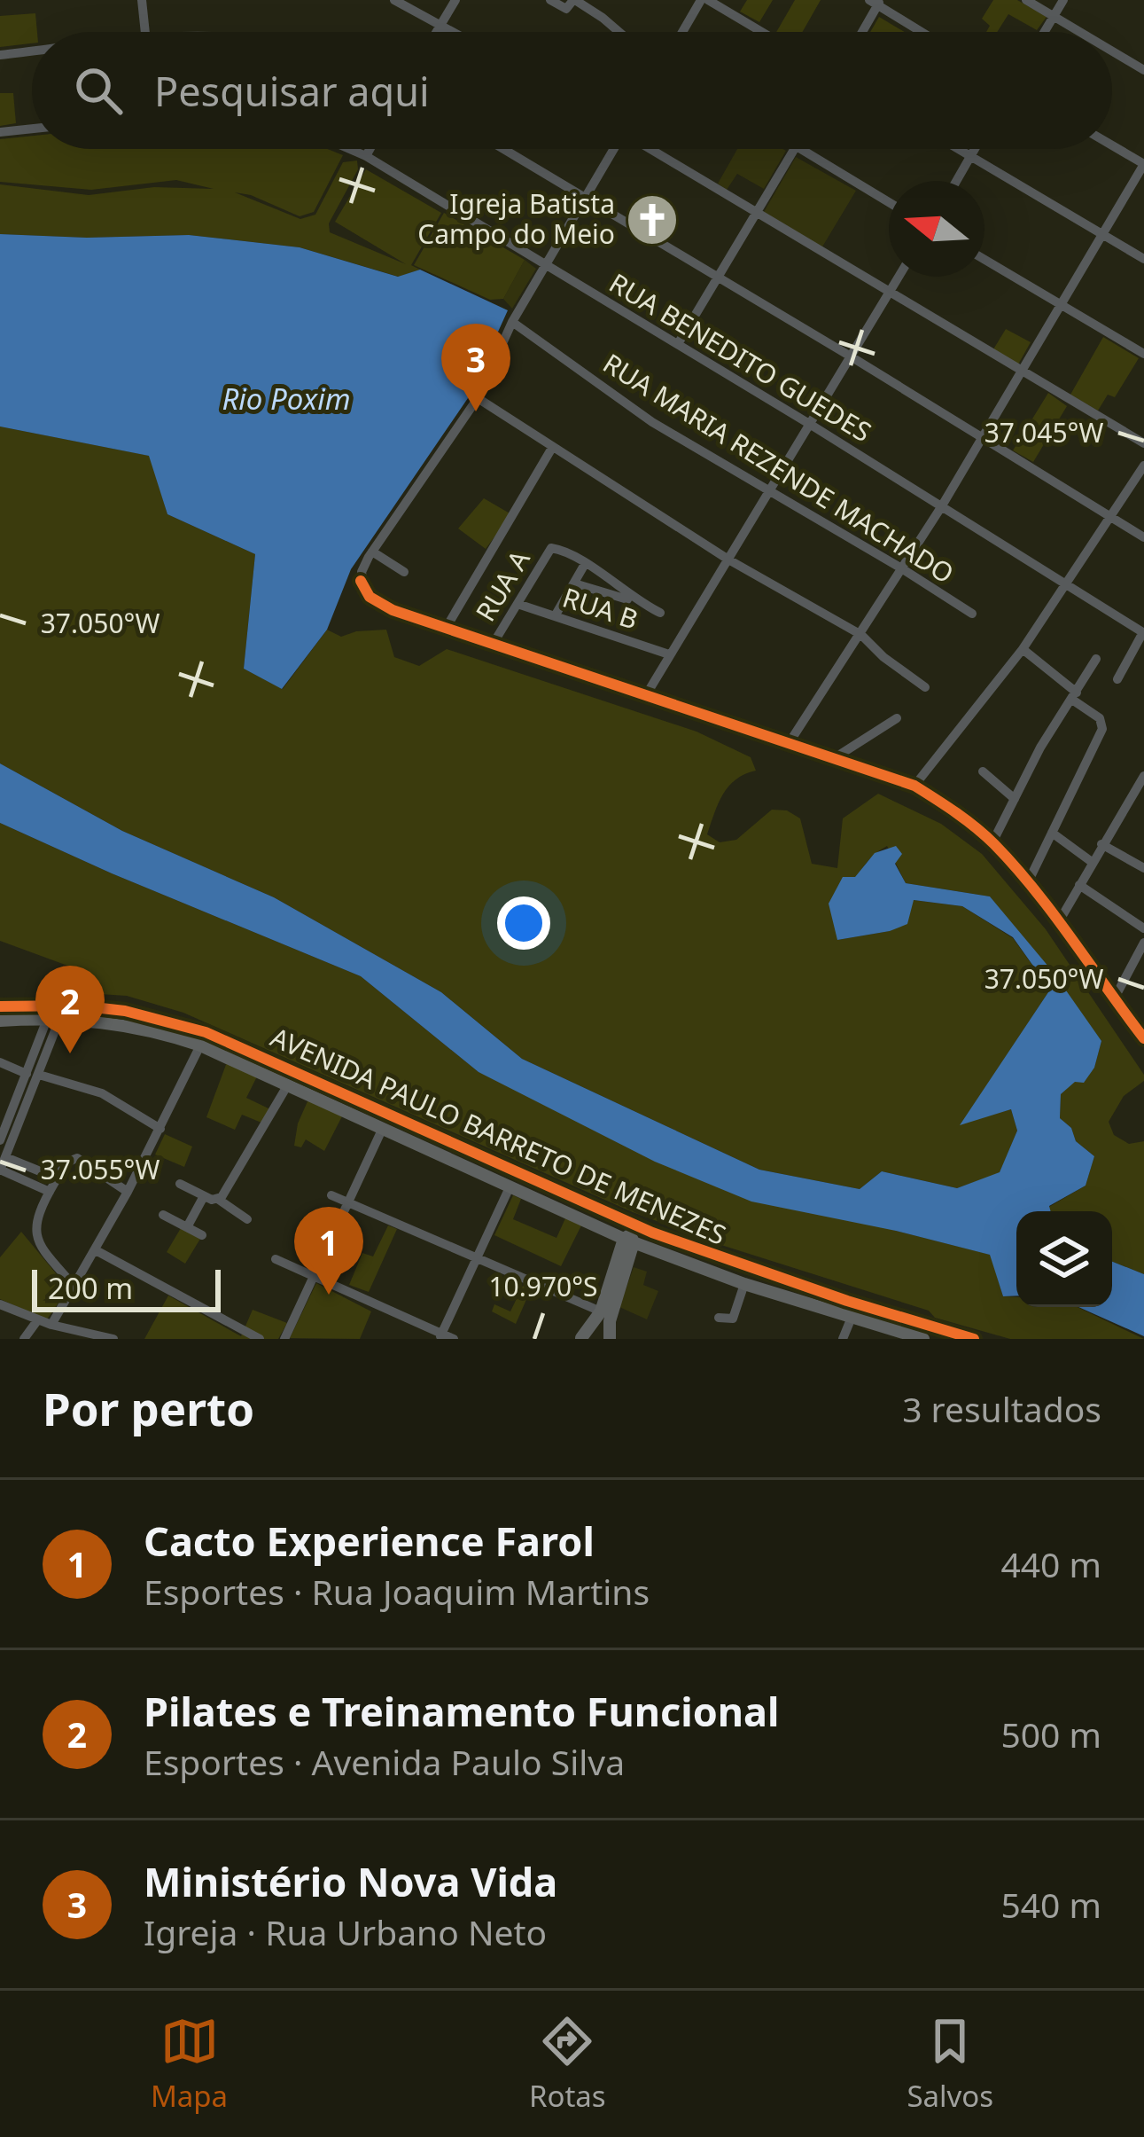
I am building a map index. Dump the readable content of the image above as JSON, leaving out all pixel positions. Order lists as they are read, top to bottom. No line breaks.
{"streets":{"main road":["AVENIDA PAULO BARRETO DE MENEZES"],"street":["RUA BENEDITO GUEDES","RUA MARIA REZENDE MACHADO","RUA A","RUA B"]},"crossings":[["RUA A","RUA B"]],"water":["Rio Poxim"],"places":{"church":["Igreja Batista Campo do Meio"]},"scale_bar":"200 m","north":"left","page":{"search":"Pesquisar aqui","pins":["3","2","1"],"scale":"200 m","heading":["Por perto","3 resultados"],"list":[{"mark":"1","name":"Cacto Experience Farol","note":"Esportes · Rua Joaquim Martins","value":"440 m"},{"mark":"2","name":"Pilates e Treinamento Funcional","note":"Esportes · Avenida Paulo Silva","value":"500 m"},{"mark":"3","name":"Ministério Nova Vida","note":"Igreja · Rua Urbano Neto","value":"540 m"}],"nav":["Mapa","Rotas","Salvos"]},"coordinates":["37.045°W","37.050°W","37.055°W","10.970°S"]}
